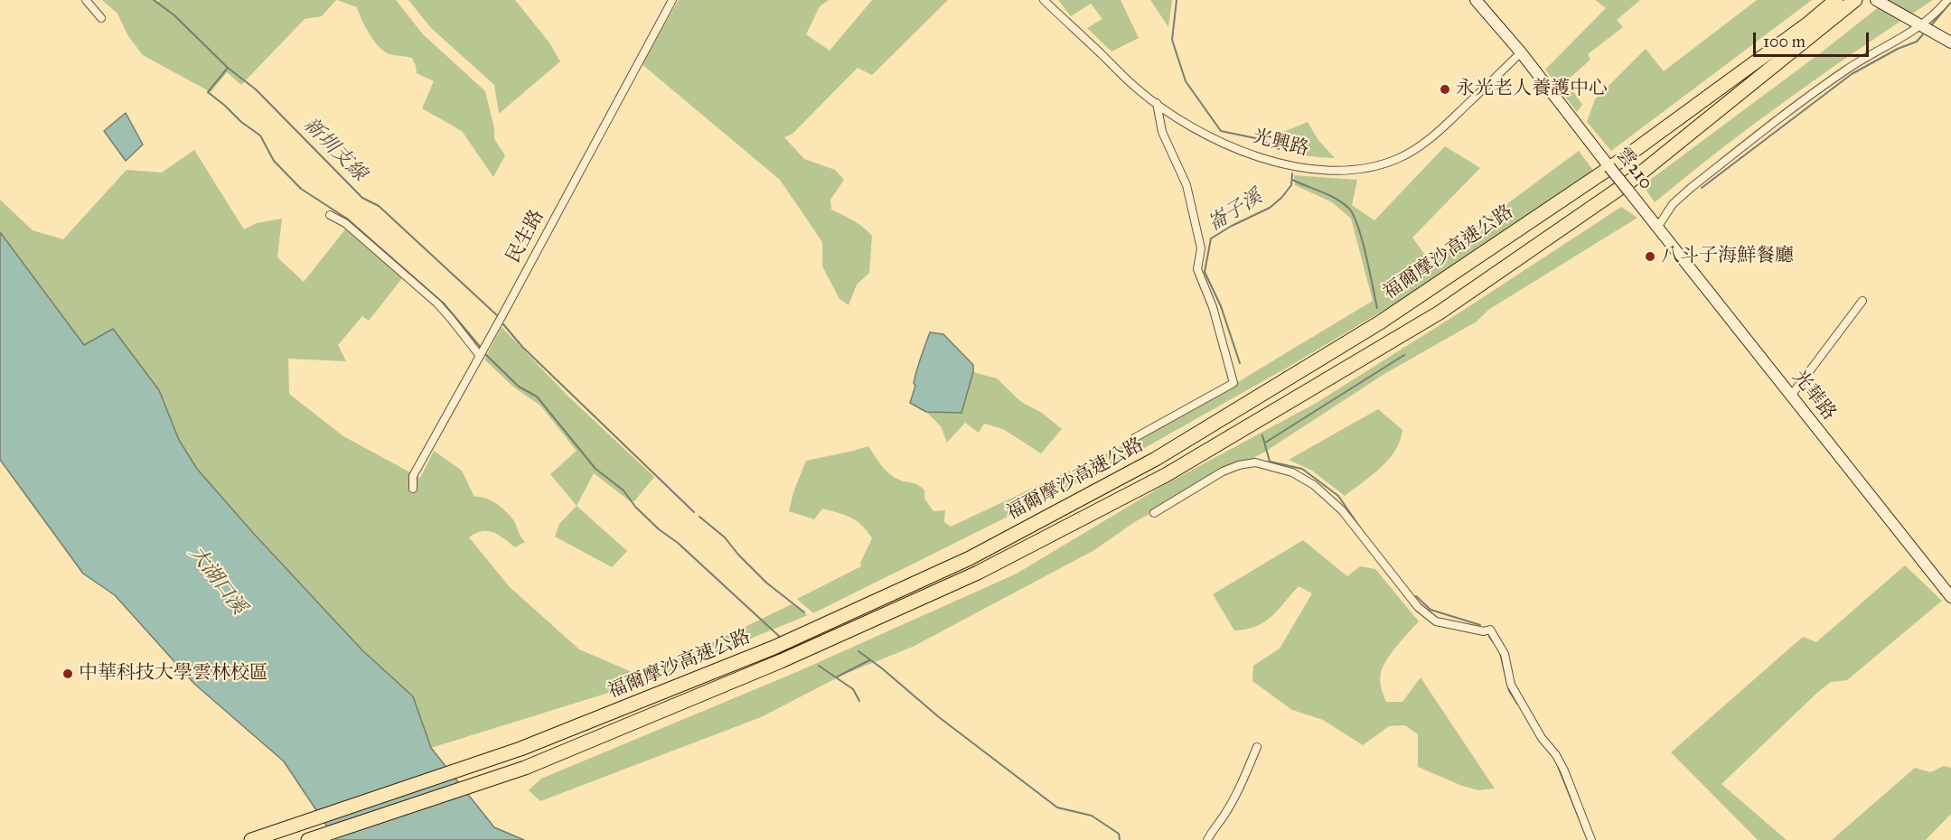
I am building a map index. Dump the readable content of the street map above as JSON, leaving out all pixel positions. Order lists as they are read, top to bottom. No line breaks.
{"streets":{"highway":["福爾摩沙高速公路"],"street":["光興路","雲210","民生路","光華路"]},"crossings":[["光興路","雲210"],["雲210","光華路"]],"water":["新圳支線","崙子溪","大湖口溪"],"places":["永光老人養護中心","八斗子海鮮餐廳","中華科技大學雲林校區"],"scale_bar":"100 m"}
